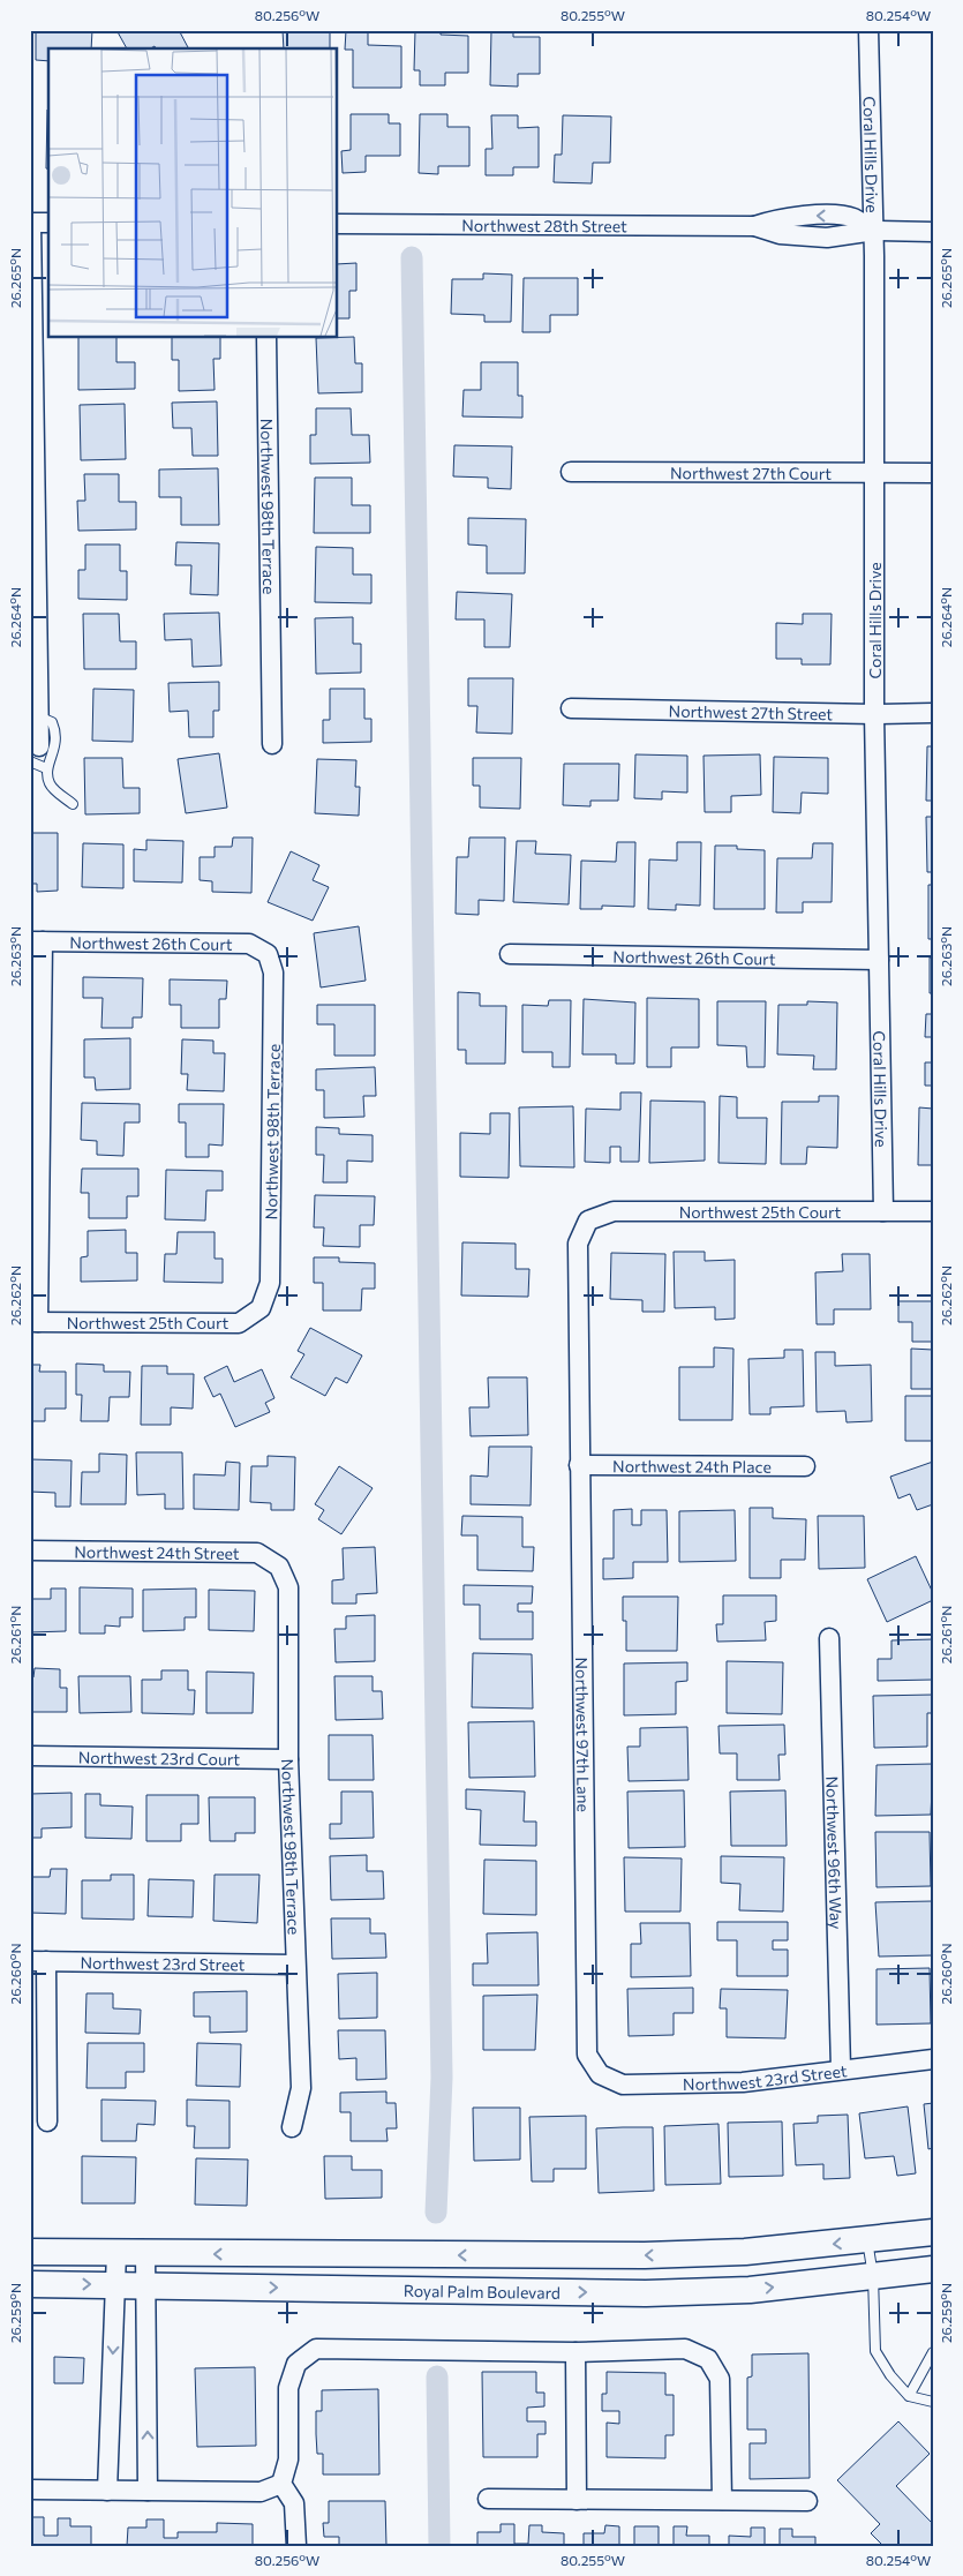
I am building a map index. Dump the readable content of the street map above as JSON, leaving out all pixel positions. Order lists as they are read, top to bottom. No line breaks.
{"streets":{"main road":["Royal Palm Boulevard"],"street":["Coral Hills Drive","Northwest 28th Street","Northwest 27th Court","Northwest 98th Terrace","Northwest 27th Street","Northwest 26th Court","Northwest 25th Court","Northwest 24th Place","Northwest 24th Street","Northwest 97th Lane","Northwest 23rd Court","Northwest 96th Way","Northwest 23rd Street"]},"crossings":[["Coral Hills Drive","Northwest 28th Street"],["Coral Hills Drive","Northwest 27th Court"],["Coral Hills Drive","Northwest 27th Street"],["Coral Hills Drive","Northwest 26th Court"],["Coral Hills Drive","Northwest 25th Court"],["Northwest 98th Terrace","Northwest 26th Court"],["Northwest 98th Terrace","Northwest 25th Court"],["Northwest 98th Terrace","Northwest 24th Street"],["Northwest 98th Terrace","Northwest 23rd Court"],["Northwest 98th Terrace","Northwest 23rd Street"],["Northwest 25th Court","Northwest 97th Lane"],["Northwest 24th Place","Northwest 97th Lane"],["Northwest 97th Lane","Northwest 23rd Street"],["Northwest 96th Way","Northwest 23rd Street"]],"coordinates":["80.256°W","80.255°W","80.254°W","26.265°N","26.264°N","26.263°N","26.262°N","26.261°N","26.260°N","26.259°N"]}
